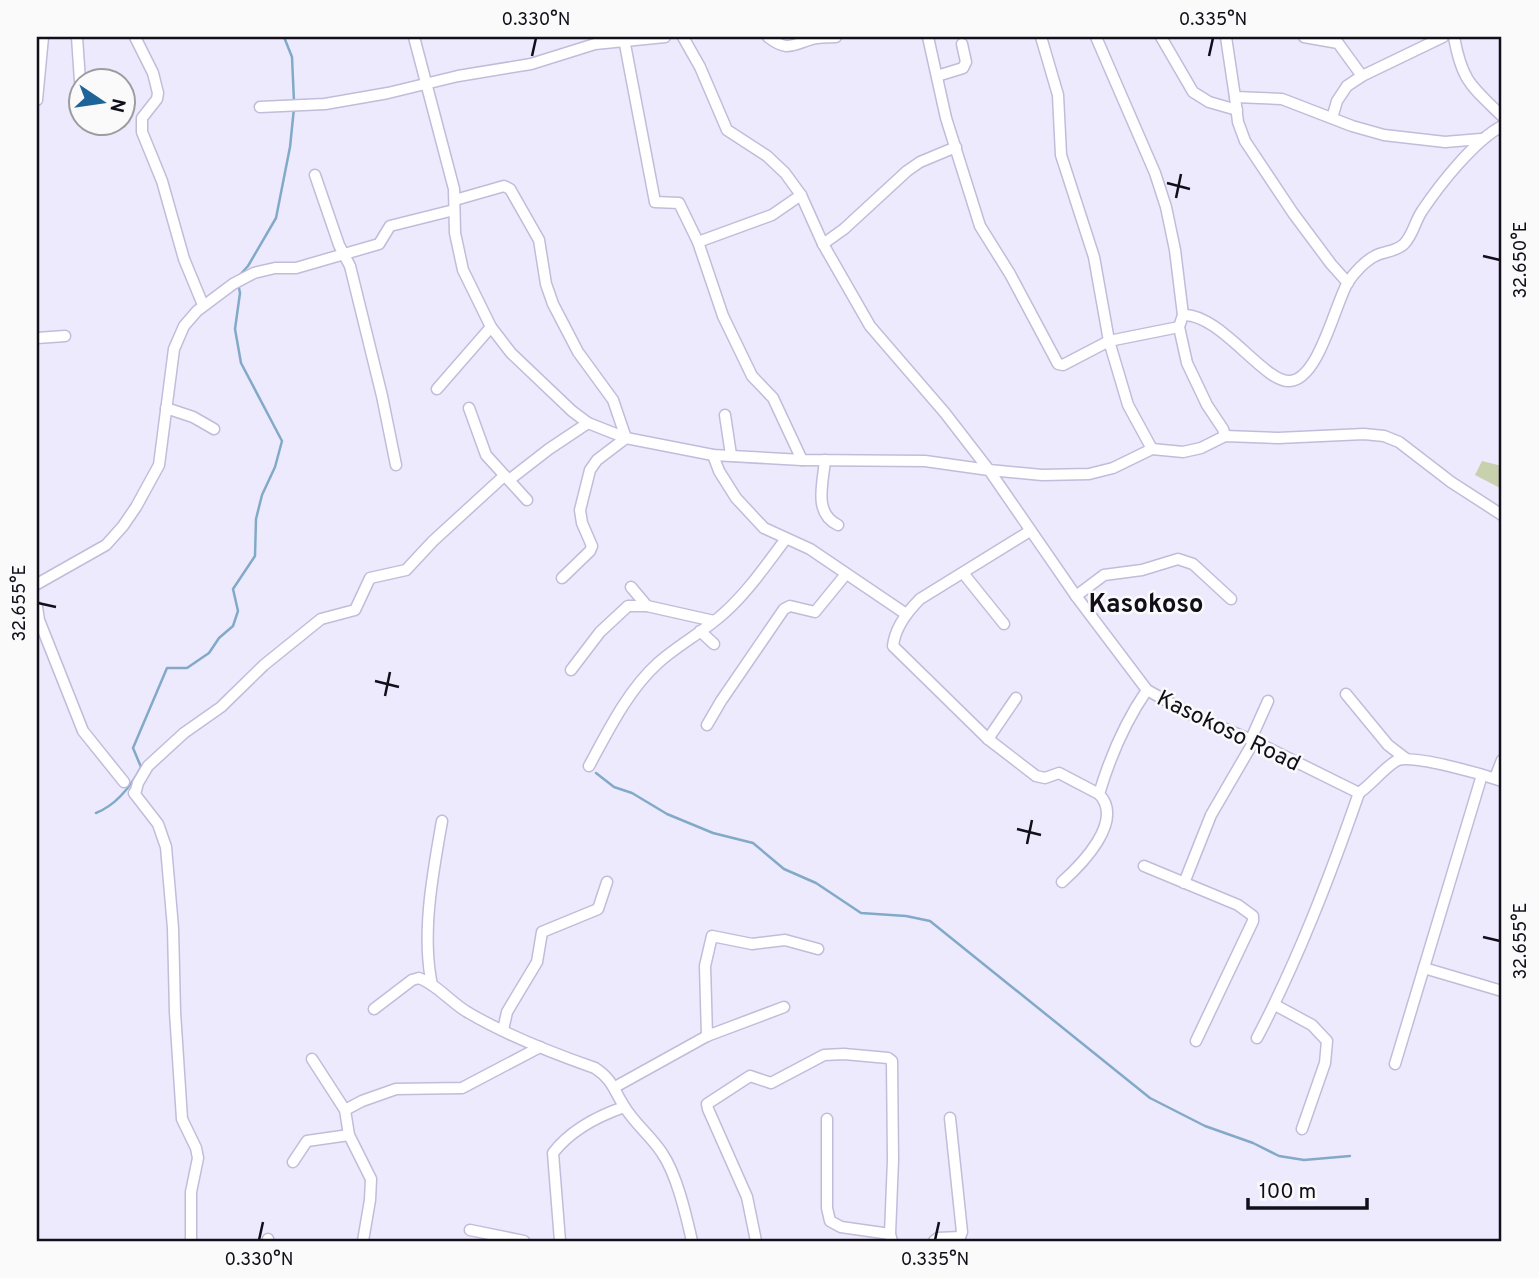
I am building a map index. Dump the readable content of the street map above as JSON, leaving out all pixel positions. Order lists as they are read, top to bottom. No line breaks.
{"streets":{"street":["Kasokoso Road"]},"districts":["Kasokoso"],"scale_bar":"100 m","north":"right","coordinates":["0.330°N","0.335°N","32.650°E","32.655°E"]}
